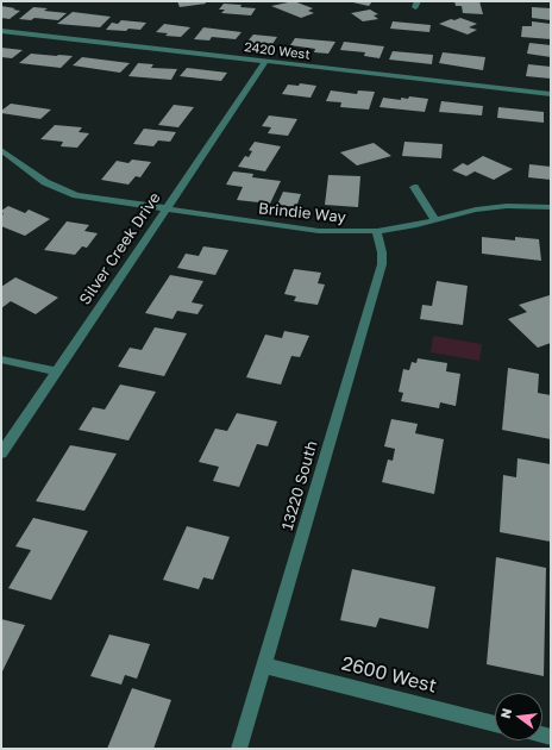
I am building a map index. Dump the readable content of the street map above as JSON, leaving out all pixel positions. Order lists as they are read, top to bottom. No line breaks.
{"streets":{"street":["2420 West","Brindie Way","Silver Creek Drive","13220 South","2600 West"]},"crossings":[["2420 West","Silver Creek Drive"],["Brindie Way","Silver Creek Drive"],["Brindie Way","13220 South"],["13220 South","2600 West"]],"north":"left"}
